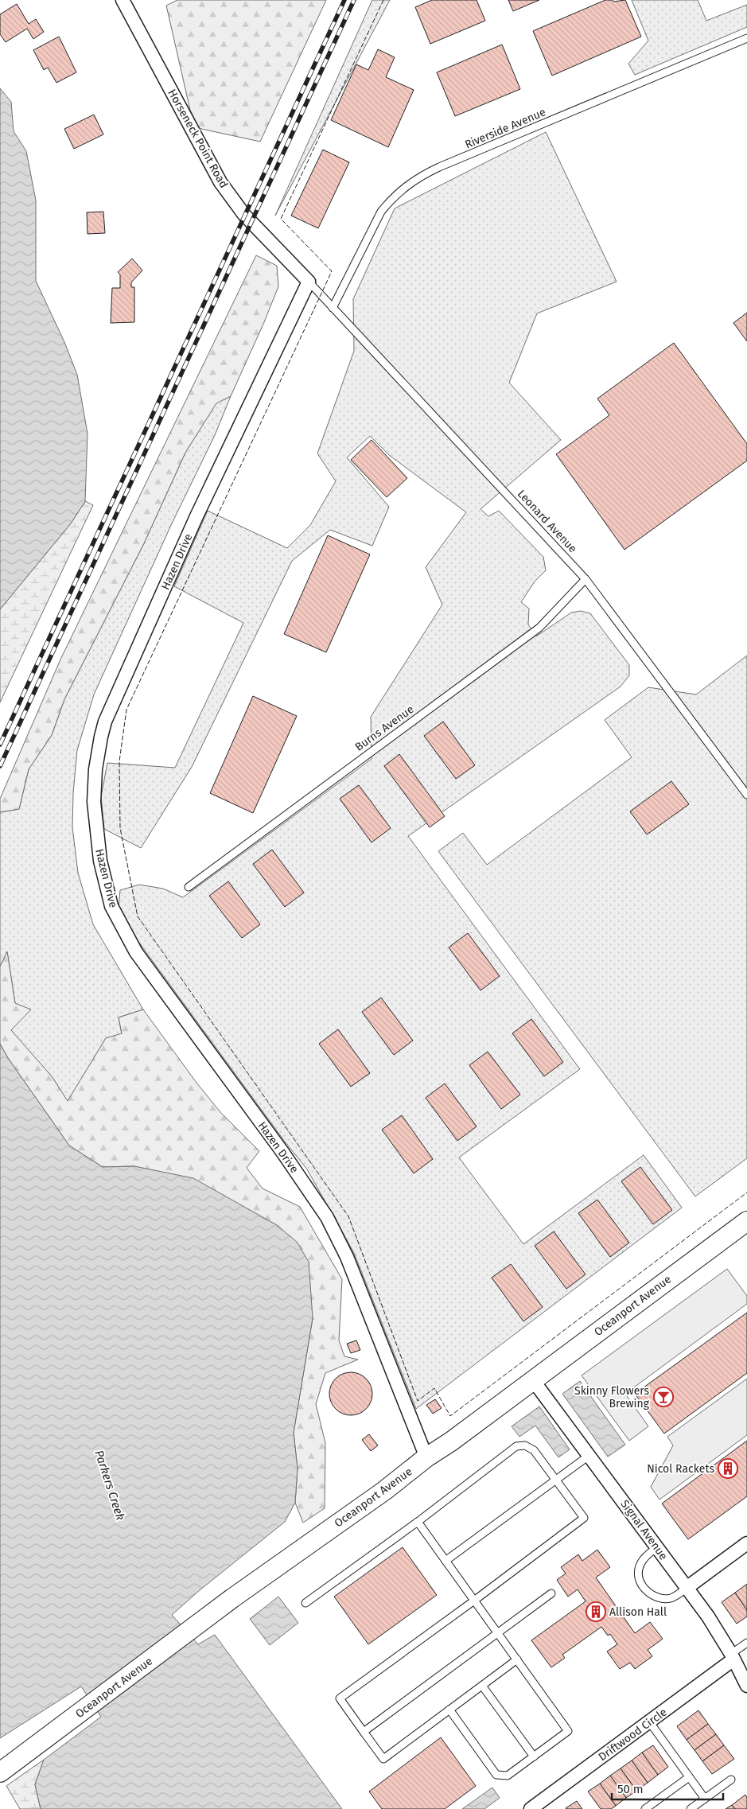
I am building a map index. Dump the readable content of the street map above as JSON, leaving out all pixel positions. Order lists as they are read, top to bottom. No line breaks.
{"streets":{"main road":["Oceanport Avenue"],"street":["Horseneck Point Road","Hazen Drive","Signal Avenue","Driftwood Circle"],"lane":["Riverside Avenue","Leonard Avenue","Burns Avenue"]},"crossings":[["Riverside Avenue","Leonard Avenue"],["Horseneck Point Road","Leonard Avenue"],["Horseneck Point Road","Hazen Drive"],["Leonard Avenue","Hazen Drive"],["Leonard Avenue","Burns Avenue"],["Hazen Drive","Oceanport Avenue"],["Oceanport Avenue","Signal Avenue"],["Signal Avenue","Driftwood Circle"]],"water":["Parkers Creek"],"places":{"bar":["Skinny Flowers Brewing"],"building":["Nicol Rackets","Allison Hall"]},"scale_bar":"50 m"}
